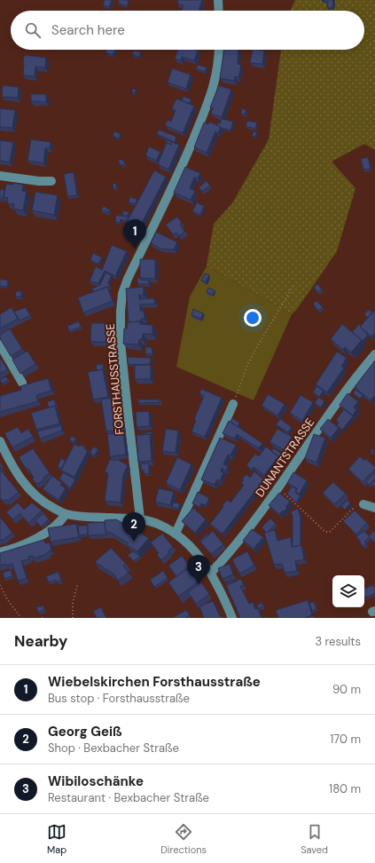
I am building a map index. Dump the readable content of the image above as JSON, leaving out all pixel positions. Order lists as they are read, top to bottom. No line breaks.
{"streets":{"street":["FORSTHAUSSTRASSE","DUNANTSTRASSE"]},"page":{"search":"Search here","pins":["1","2","3"],"heading":["Nearby","3 results"],"list":[{"mark":"1","name":"Wiebelskirchen Forsthausstraße","note":"Bus stop · Forsthausstraße","value":"90 m"},{"mark":"2","name":"Georg Geiß","note":"Shop · Bexbacher Straße","value":"170 m"},{"mark":"3","name":"Wibiloschänke","note":"Restaurant · Bexbacher Straße","value":"180 m"}],"nav":["Map","Directions","Saved"]}}
